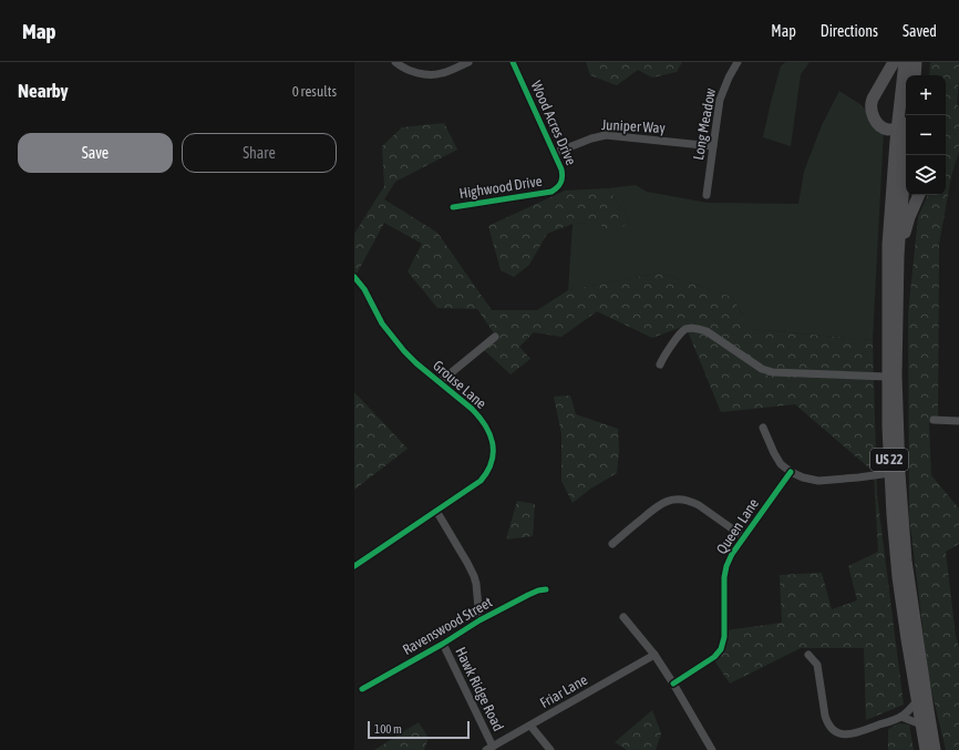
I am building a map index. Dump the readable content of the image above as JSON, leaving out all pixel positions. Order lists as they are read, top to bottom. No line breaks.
{"streets":{"highway":["US 22"],"street":["Wood Acres Drive","Long Meadow","Juniper Way","Highwood Drive","Grouse Lane","Queen Lane","Ravenswood Street","Hawk Ridge Road","Friar Lane"]},"crossings":[["Wood Acres Drive","Juniper Way"],["Wood Acres Drive","Highwood Drive"],["Long Meadow","Juniper Way"],["Ravenswood Street","Hawk Ridge Road"],["Hawk Ridge Road","Friar Lane"]],"scale_bar":"100 m","page":{"header":"Map","nav":["Map","Directions","Saved"],"heading":["Nearby","0 results"],"map_buttons":["+","−"],"buttons":["Save","Share"],"scale":"100 m"}}
